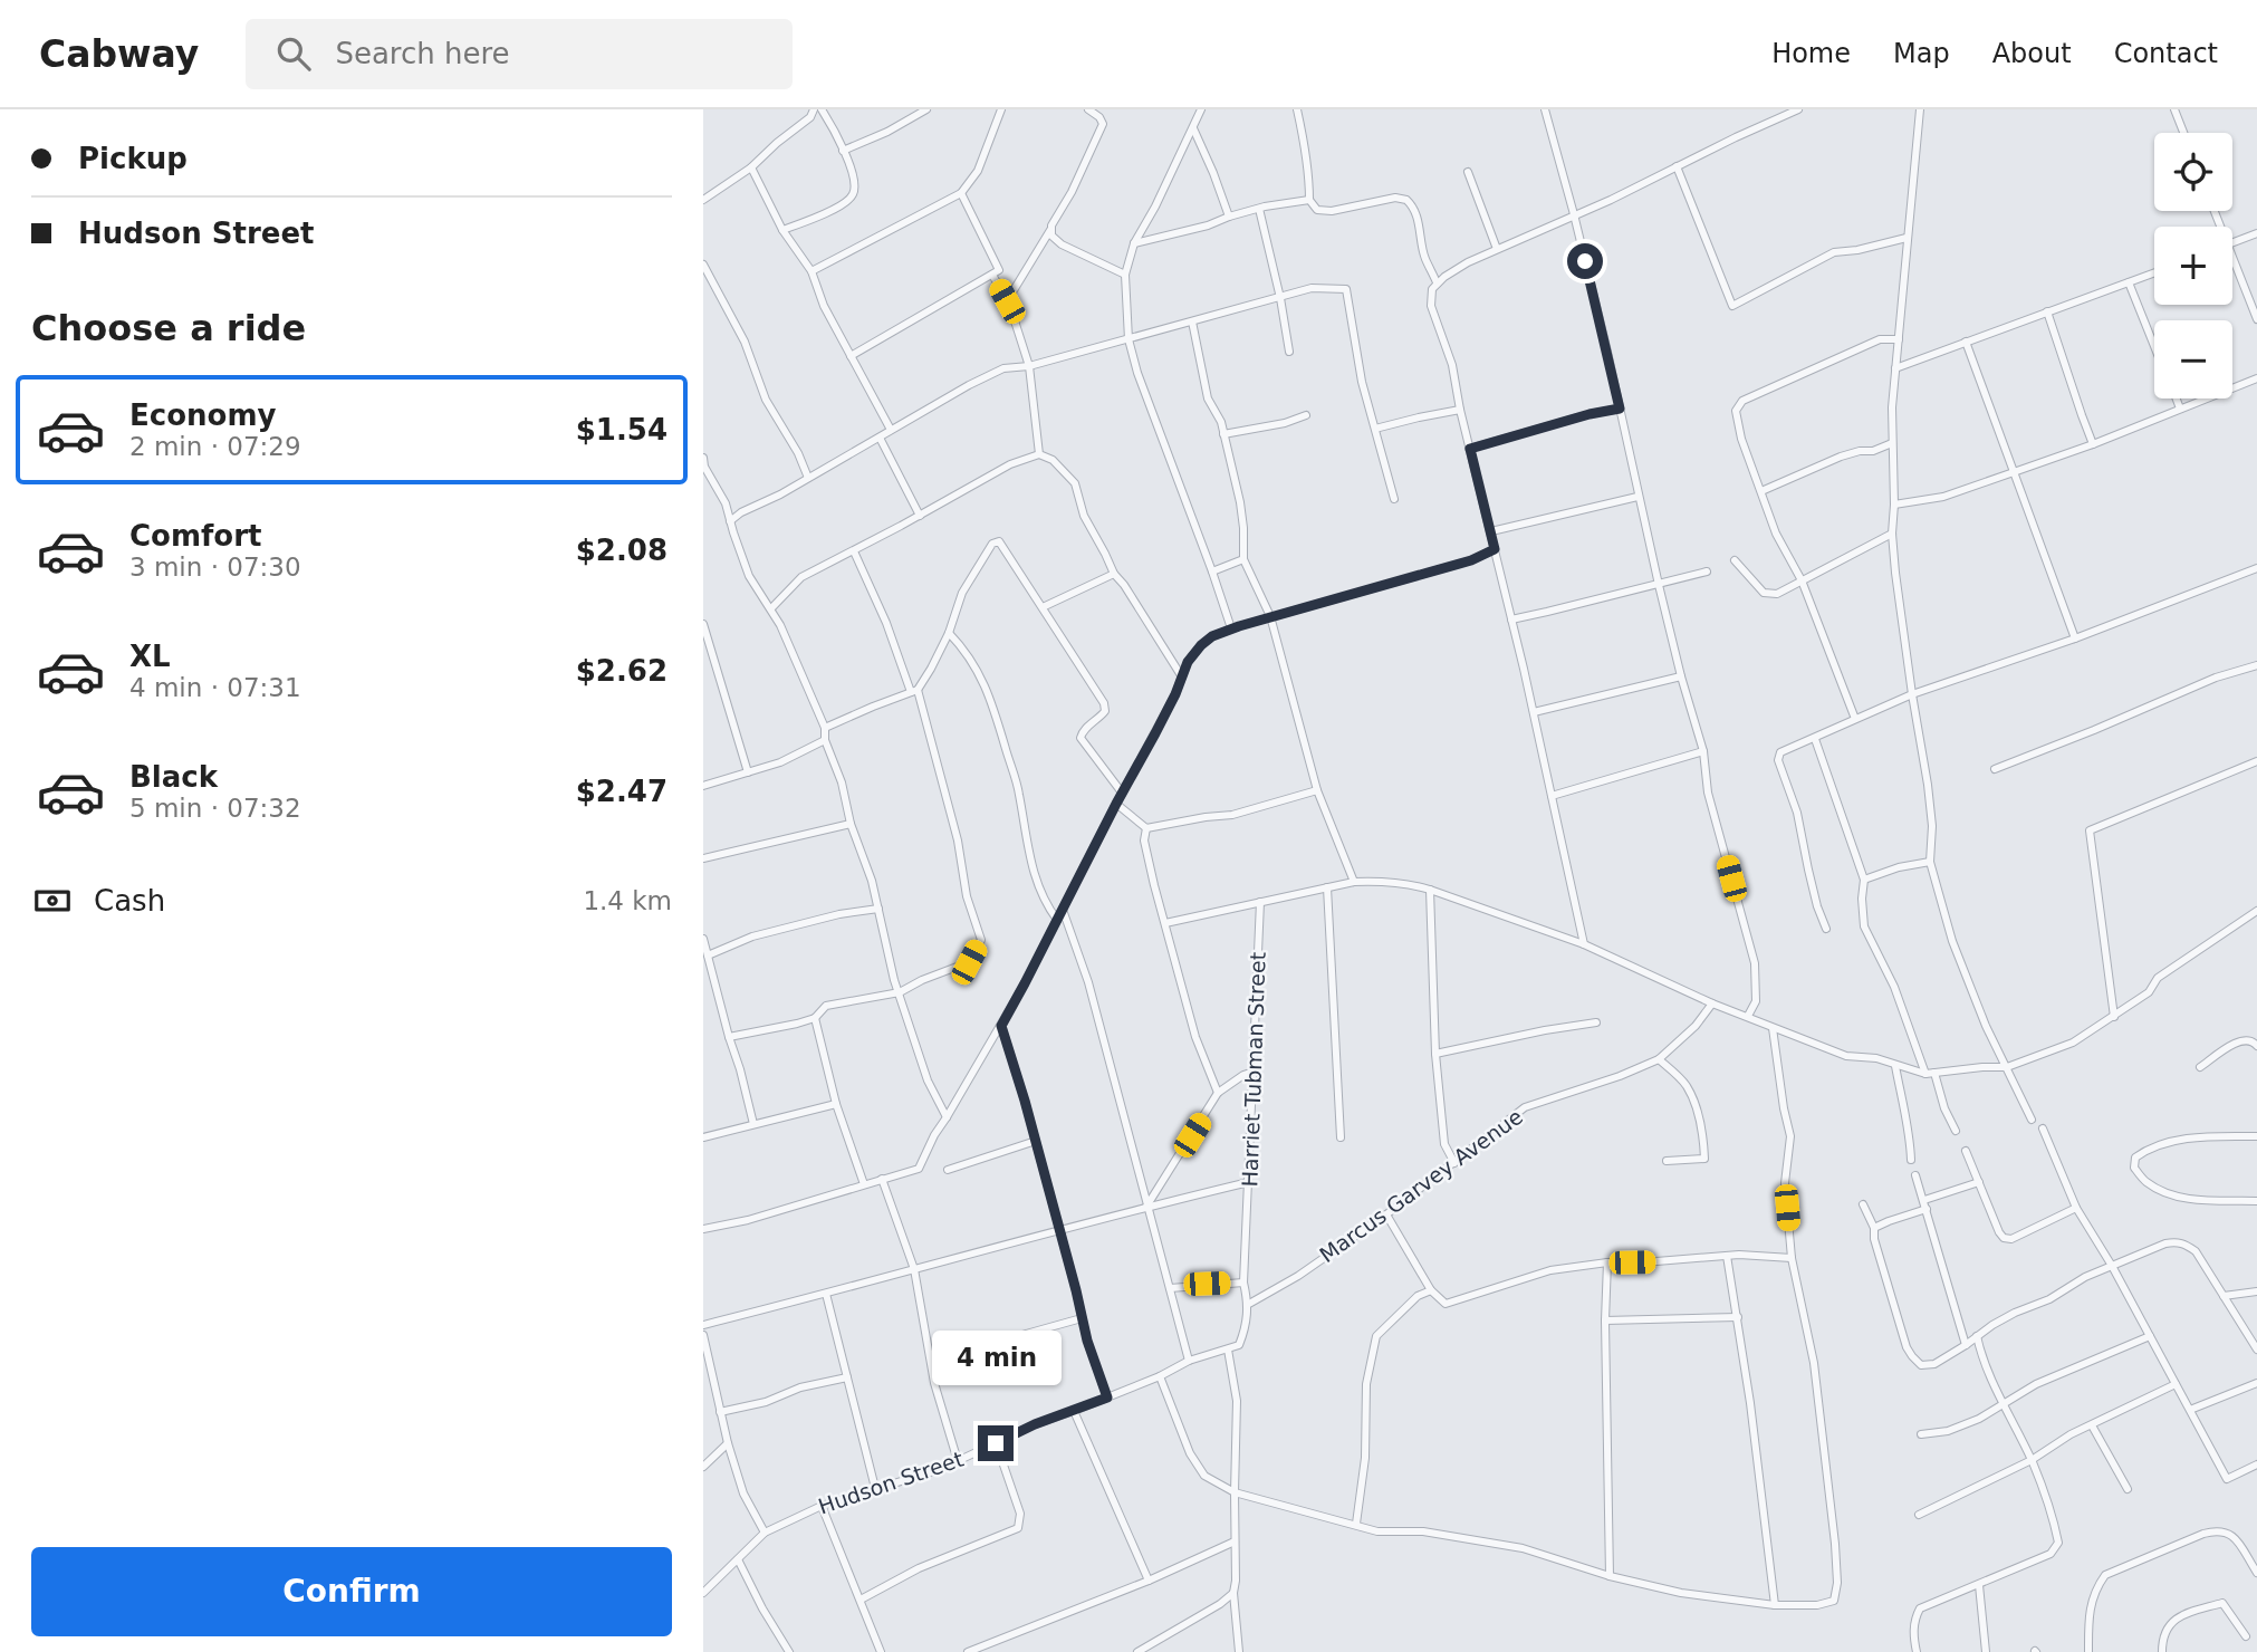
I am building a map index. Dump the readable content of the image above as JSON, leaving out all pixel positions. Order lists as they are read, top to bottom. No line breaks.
{"streets":{"street":["Harriet Tubman Street","Marcus Garvey Avenue","Hudson Street"]},"crossings":[["Harriet Tubman Street","Marcus Garvey Avenue"]],"page":{"header":"Cabway","search":"Search here","nav":["Home","Map","About","Contact"],"banner":["Pickup","Hudson Street"],"map_buttons":["+","−"],"heading":"Choose a ride","list":[{"name":"Economy","note":"2 min · 07:29","value":"$1.54"},{"name":"Comfort","note":"3 min · 07:30","value":"$2.08"},{"name":"XL","note":"4 min · 07:31","value":"$2.62"},{"name":"Black","note":"5 min · 07:32","value":"$2.47"}],"pay":["Cash","1.4 km"],"bubble":"4 min","buttons":"Confirm"}}
